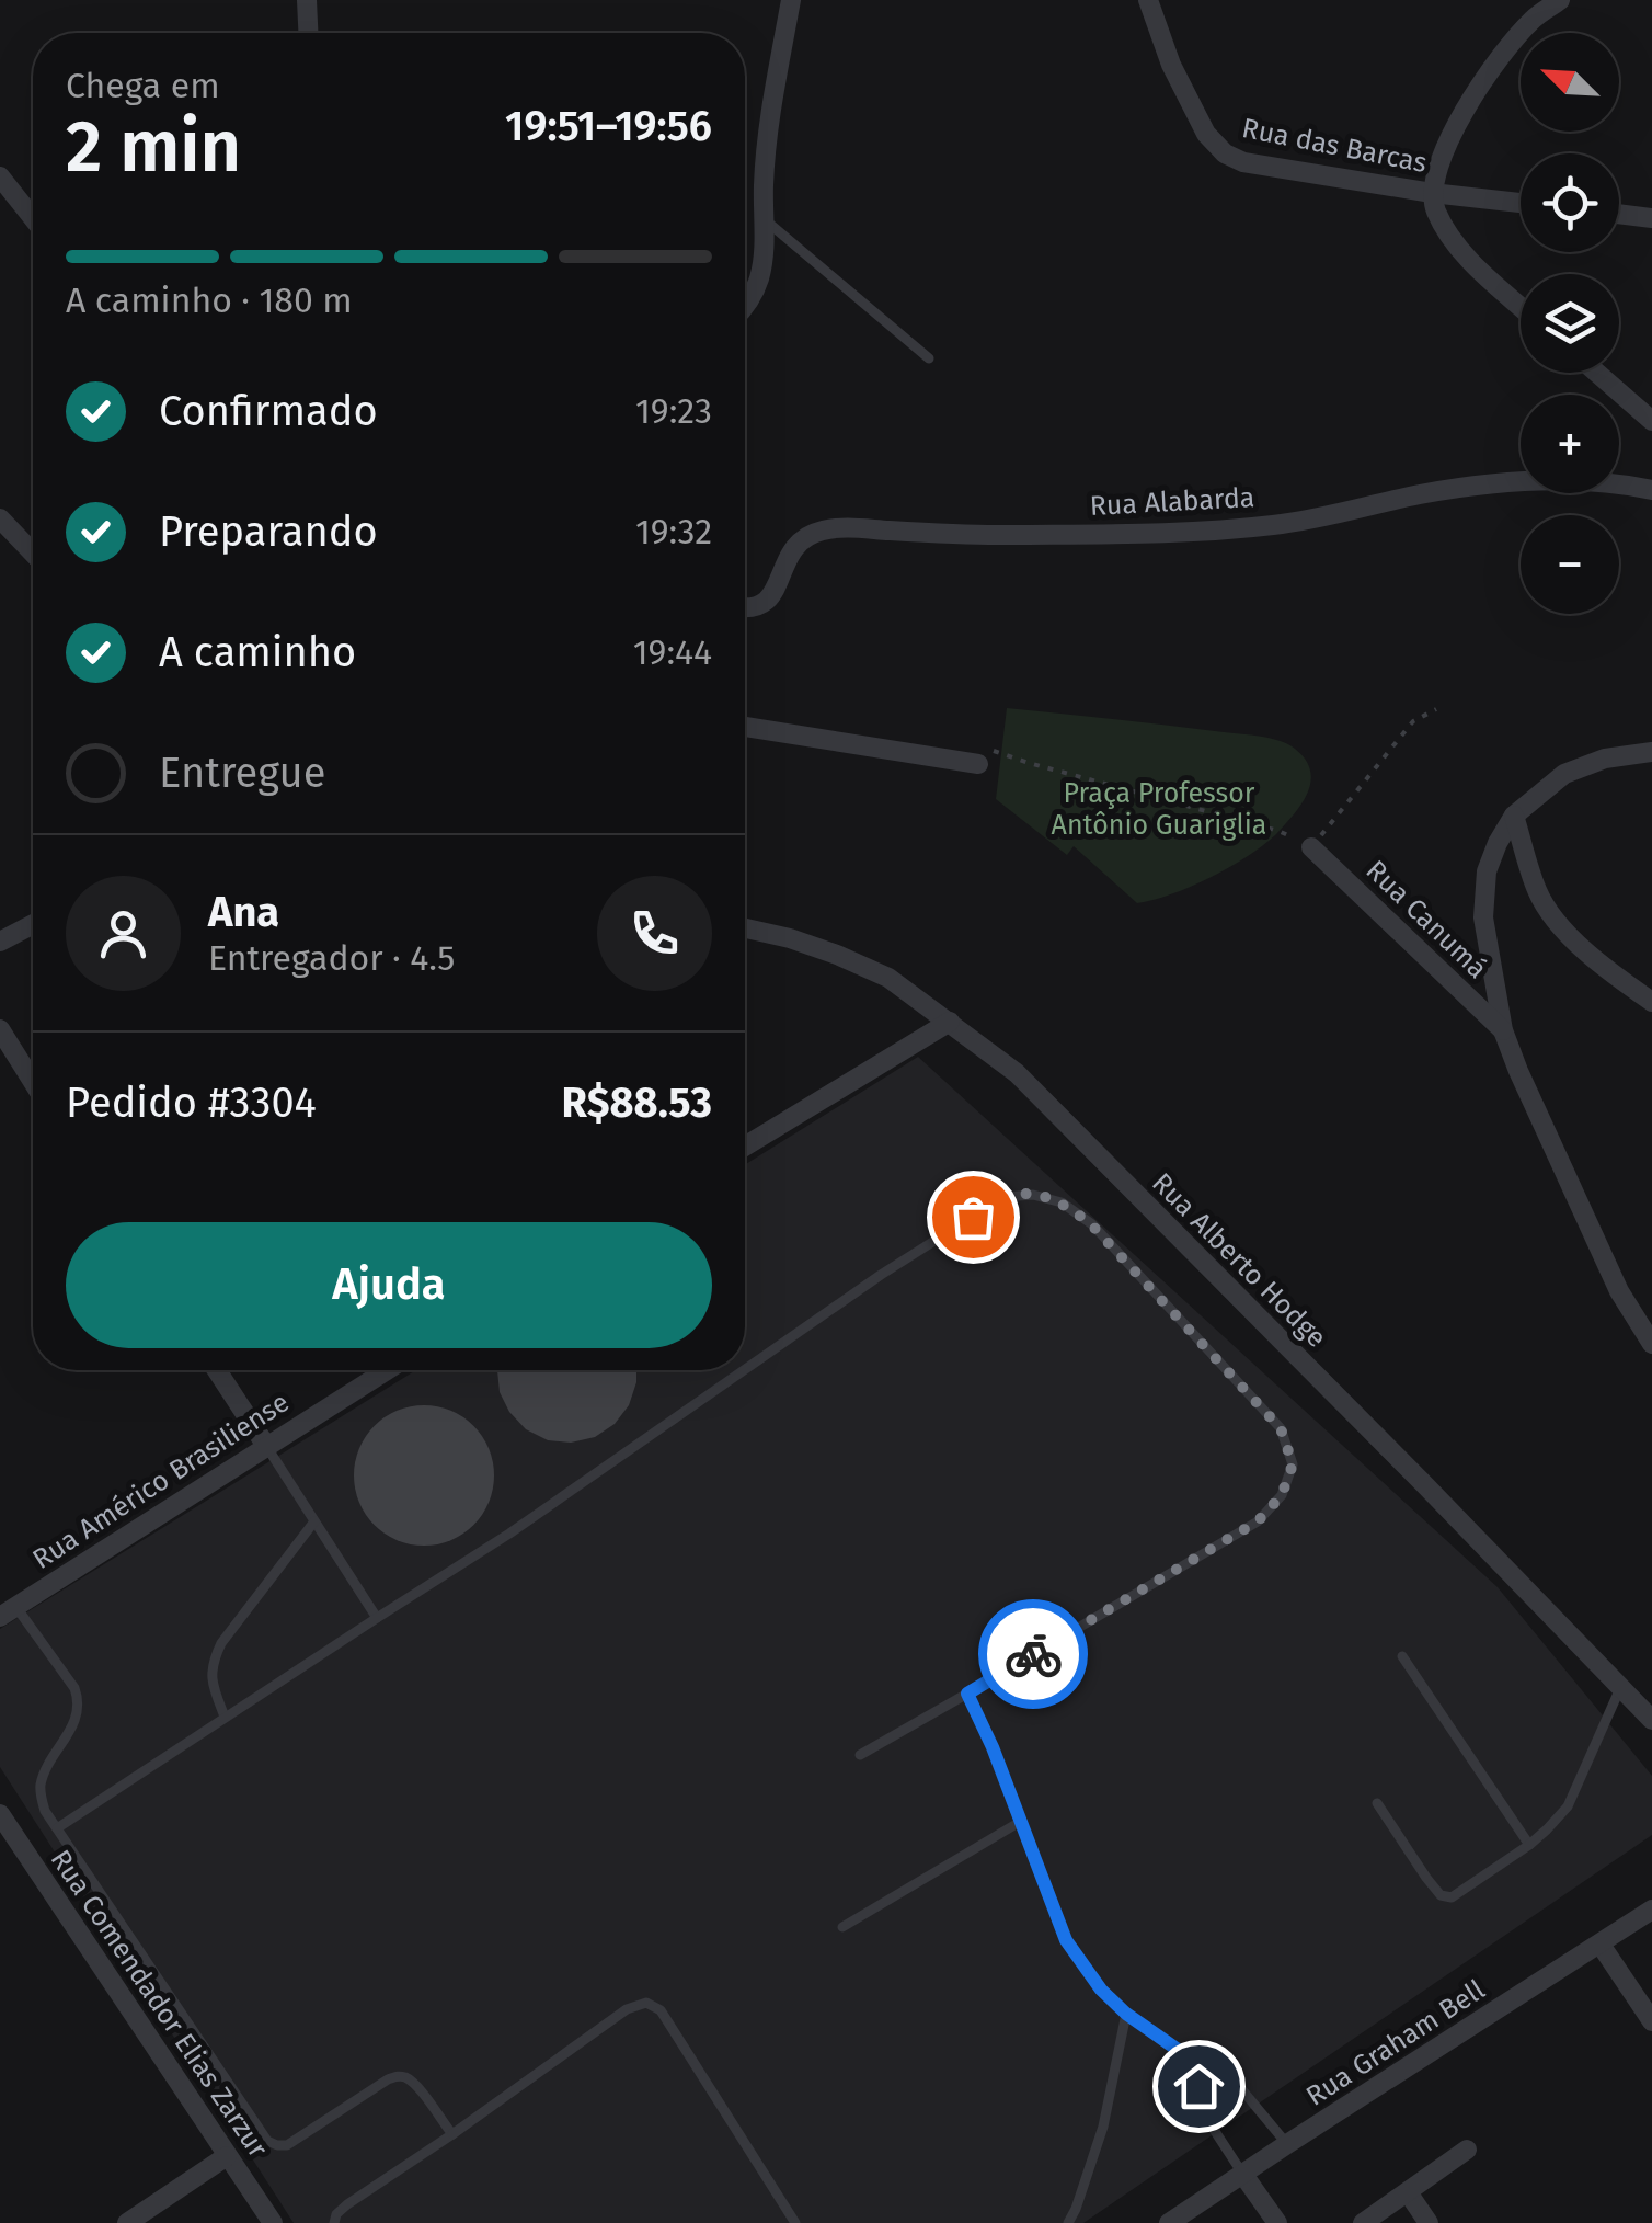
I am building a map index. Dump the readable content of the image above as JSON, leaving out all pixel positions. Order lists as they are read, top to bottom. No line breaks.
{"streets":{"street":["Rua das Barcas","Rua Alabarda","Rua Canumá","Rua Alberto Hodge","Rua Américo Brasiliense","Rua Comendador Elias Zarzur","Rua Graham Bell"]},"parks":["Praça Professor Antônio Guariglia"],"north":"top left","page":{"map_buttons":["+","−"],"heading":["2 min","Chega em","19:51–19:56"],"panel":["Ana","Entregador · 4.5","Pedido #3304","R$88.53"],"bar":"A caminho · 180 m","list":[["Confirmado","19:23"],["Preparando","19:32"],["A caminho","19:44"],"Entregue"],"buttons":"Ajuda"}}
